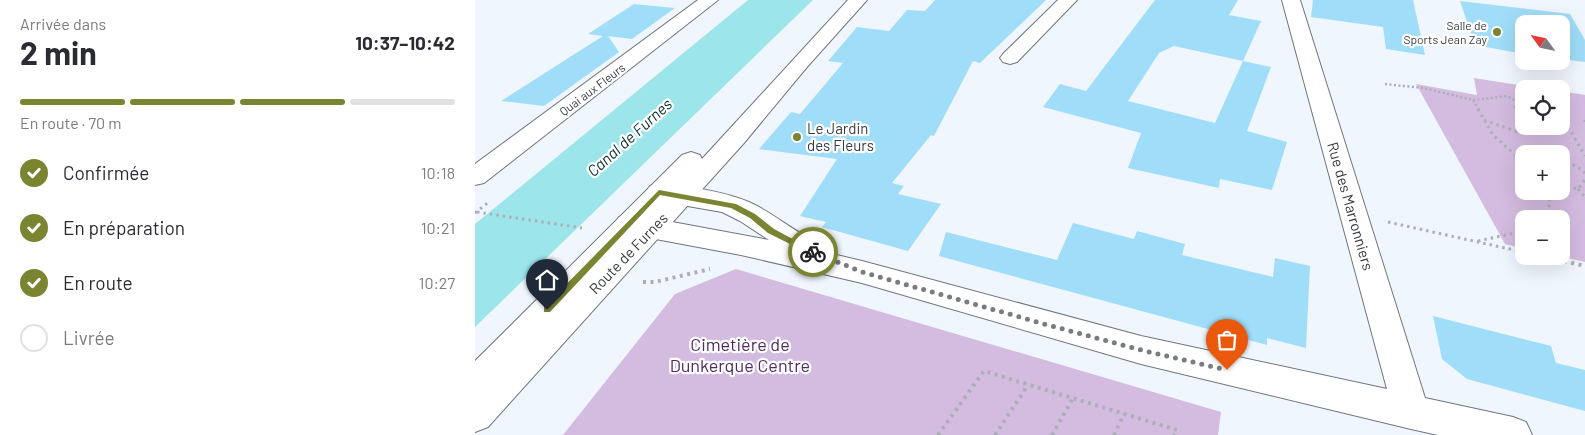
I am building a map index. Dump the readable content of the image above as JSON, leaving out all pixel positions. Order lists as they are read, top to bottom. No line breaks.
{"streets":{"street":["Quai aux Fleurs","Rue des Marronniers","Route de Furnes"]},"water":["Canal de Furnes"],"parks":["Cimetière de Dunkerque Centre"],"places":["Salle de Sports Jean Zay","Le Jardin des Fleurs"],"north":"top left","page":{"heading":["2 min","Arrivée dans","10:37–10:42"],"map_buttons":["+","−"],"bar":"En route · 70 m","list":[["Confirmée","10:18"],["En préparation","10:21"],["En route","10:27"],"Livrée"]}}
